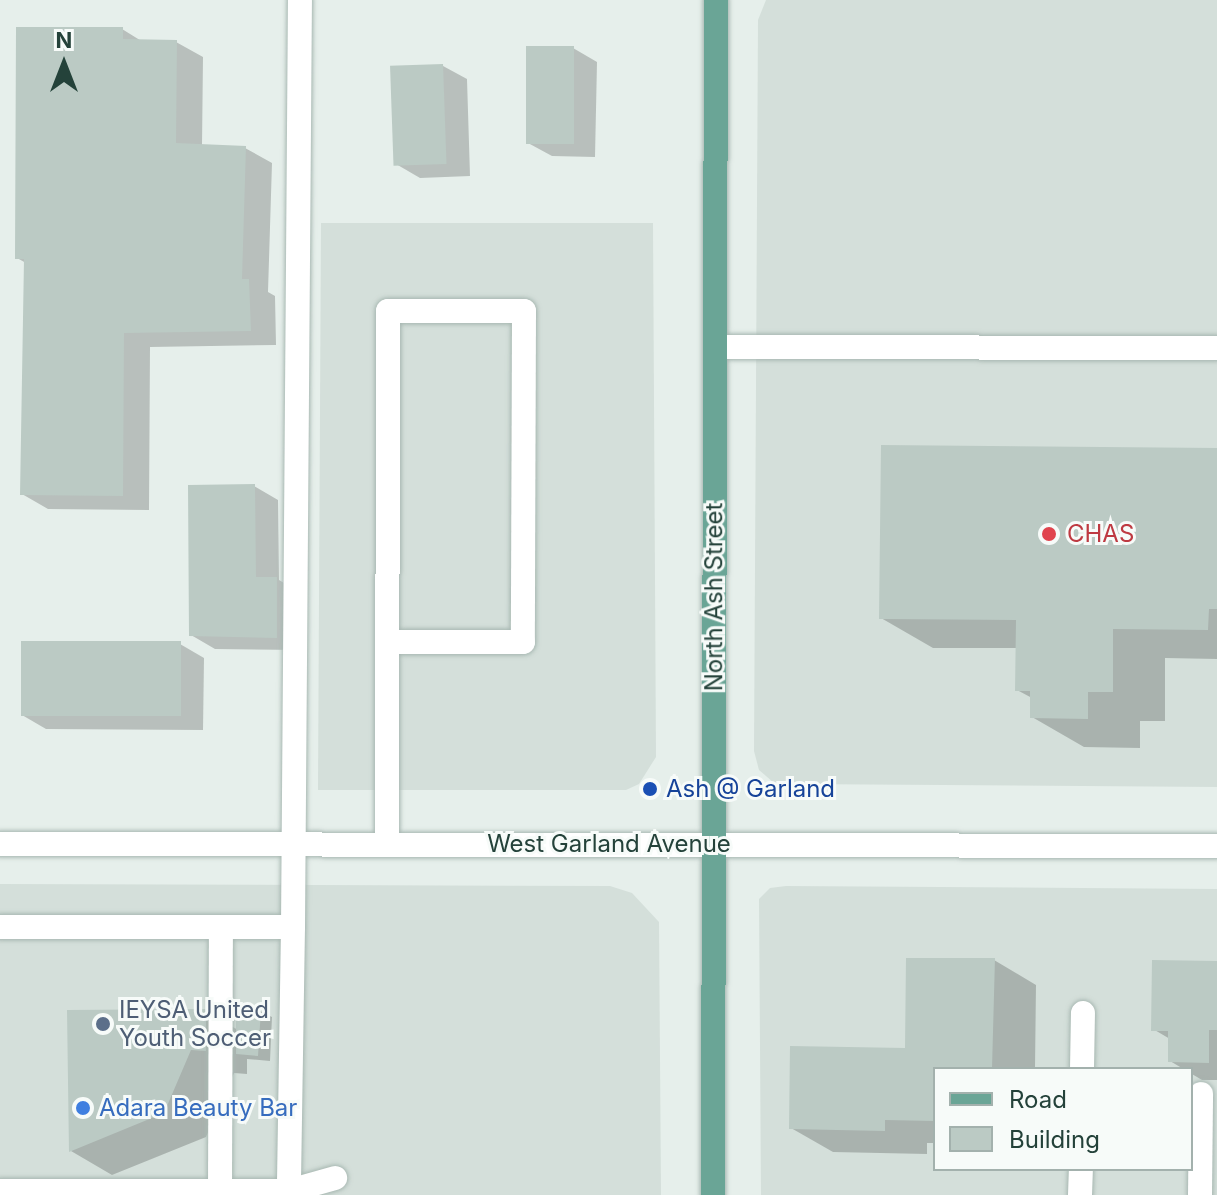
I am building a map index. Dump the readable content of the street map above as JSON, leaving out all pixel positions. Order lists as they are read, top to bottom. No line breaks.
{"streets":{"main road":["North Ash Street"],"street":["West Garland Avenue"]},"crossings":[["North Ash Street","West Garland Avenue"]],"places":["CHAS","Ash @ Garland","IEYSA United Youth Soccer","Adara Beauty Bar"],"legend":["Road","Building"],"north":"top"}
